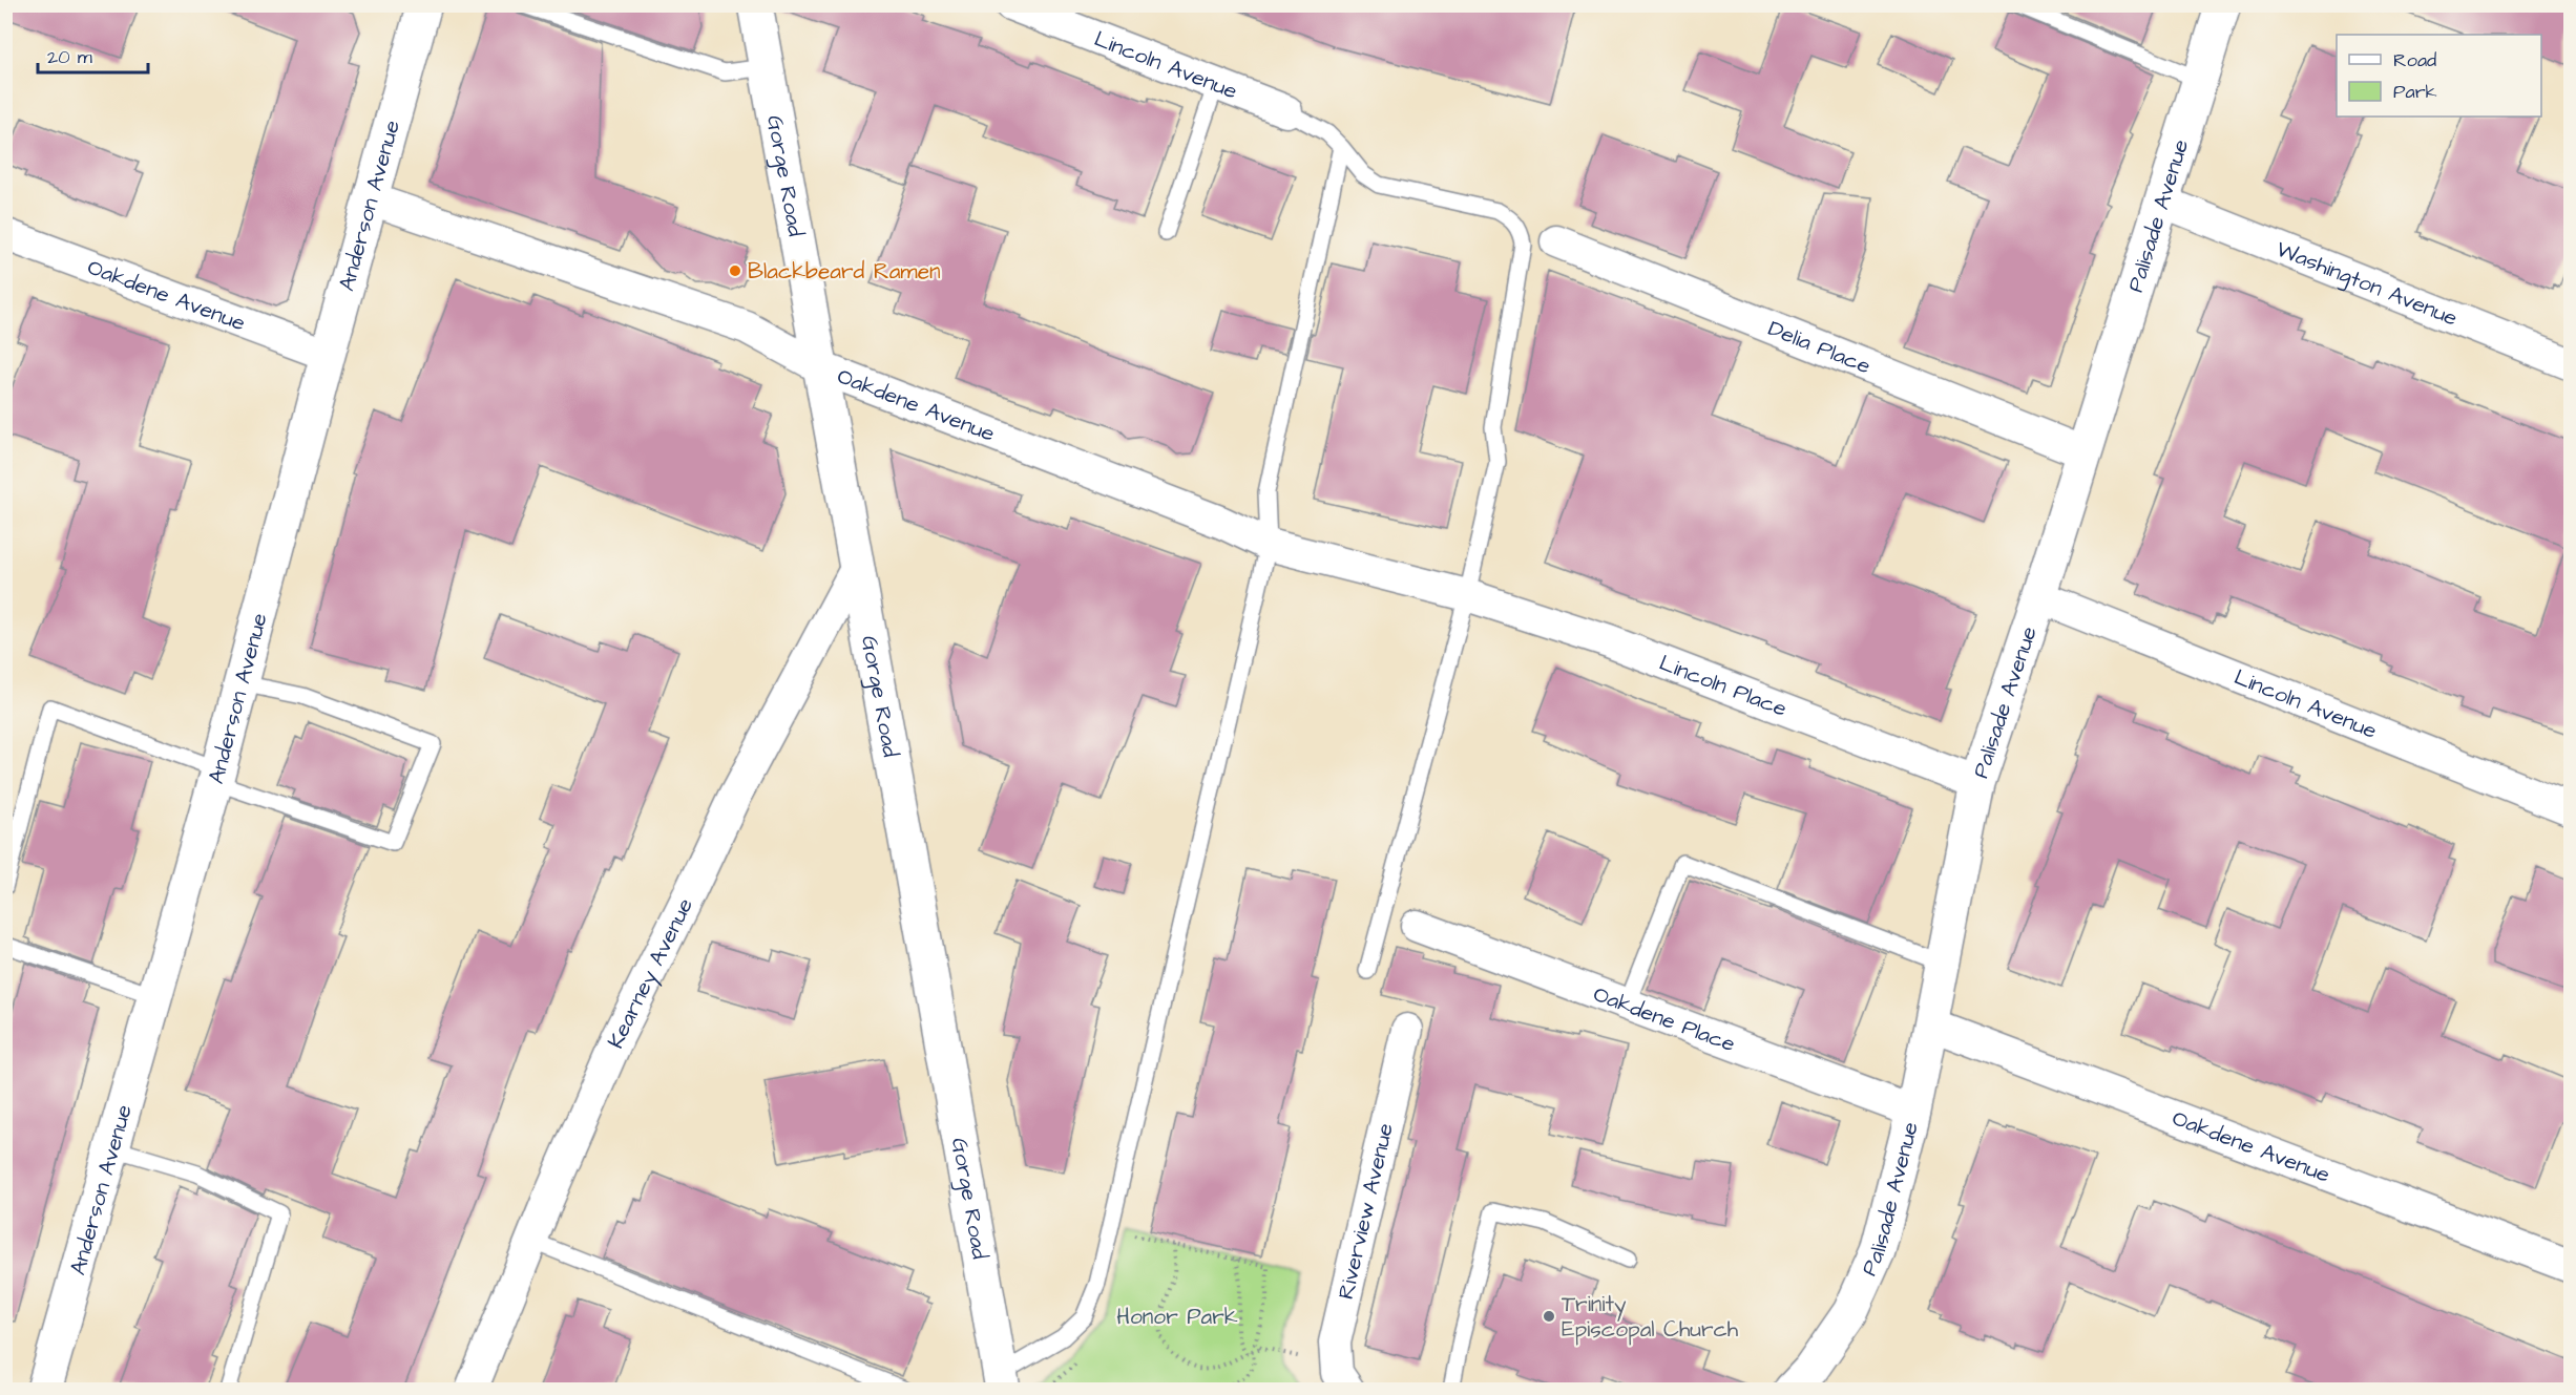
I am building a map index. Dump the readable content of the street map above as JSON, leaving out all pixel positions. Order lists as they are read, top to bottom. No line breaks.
{"streets":{"main road":["Gorge Road","Anderson Avenue","Palisade Avenue"],"street":["Lincoln Avenue","Washington Avenue","Oakdene Avenue","Delia Place","Lincoln Place","Kearney Avenue","Oakdene Place","Riverview Avenue"]},"crossings":[["Lincoln Avenue","Palisade Avenue"],["Gorge Road","Oakdene Avenue"],["Gorge Road","Kearney Avenue"],["Anderson Avenue","Oakdene Avenue"],["Palisade Avenue","Washington Avenue"],["Palisade Avenue","Oakdene Avenue"],["Palisade Avenue","Delia Place"],["Palisade Avenue","Lincoln Place"],["Palisade Avenue","Oakdene Place"],["Oakdene Avenue","Lincoln Place"]],"parks":["Honor Park"],"places":["Blackbeard Ramen","Trinity Episcopal Church"],"legend":["Road","Park"],"scale_bar":"20 m"}
